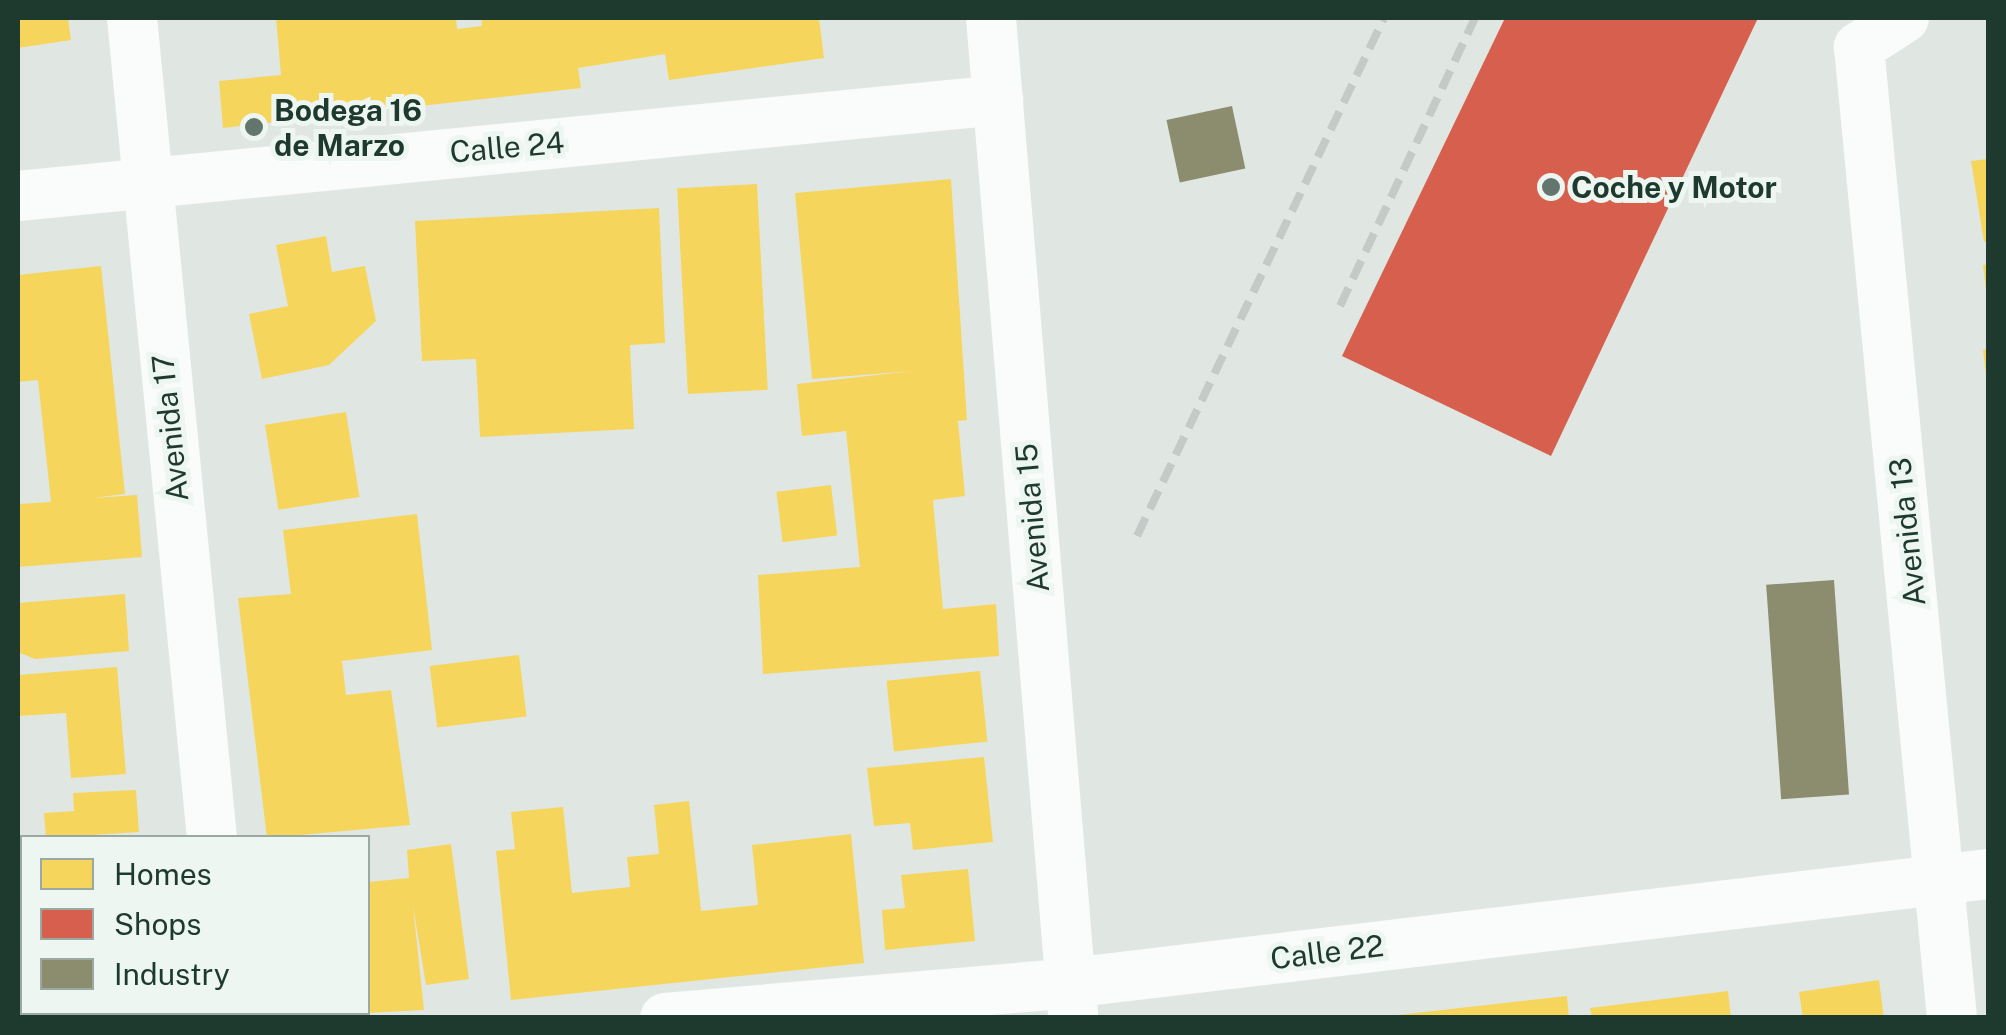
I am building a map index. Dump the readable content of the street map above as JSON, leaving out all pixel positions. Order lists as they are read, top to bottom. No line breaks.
{"streets":{"street":["Calle 24","Avenida 17","Avenida 15","Avenida 13","Calle 22"]},"crossings":[["Calle 24","Avenida 17"],["Calle 24","Avenida 15"],["Avenida 15","Calle 22"],["Avenida 13","Calle 22"]],"places":["Bodega 16 de Marzo","Coche y Motor"],"legend":["Homes","Shops","Industry"]}
